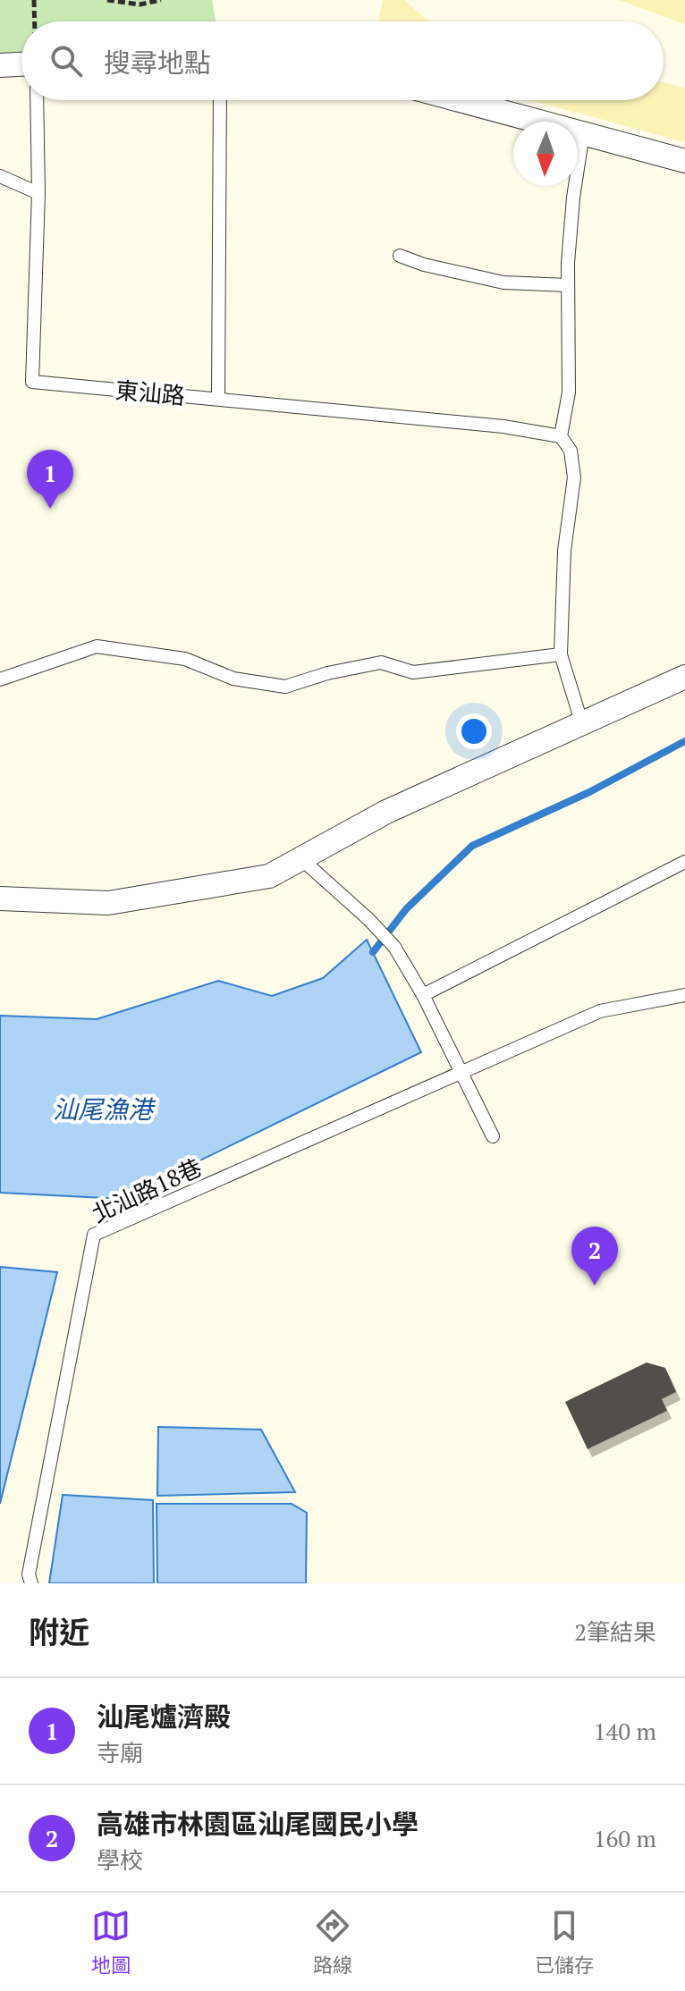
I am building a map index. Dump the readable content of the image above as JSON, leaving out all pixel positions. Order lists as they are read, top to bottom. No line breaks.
{"streets":{"lane":["東汕路","北汕路18巷"]},"water":["汕尾漁港"],"north":"bottom","page":{"search":"搜尋地點","pins":["1","2"],"heading":["附近","2筆結果"],"list":[{"mark":"1","name":"汕尾爐濟殿","note":"寺廟","value":"140 m"},{"mark":"2","name":"高雄市林園區汕尾國民小學","note":"學校","value":"160 m"}],"nav":["地圖","路線","已儲存"]}}
